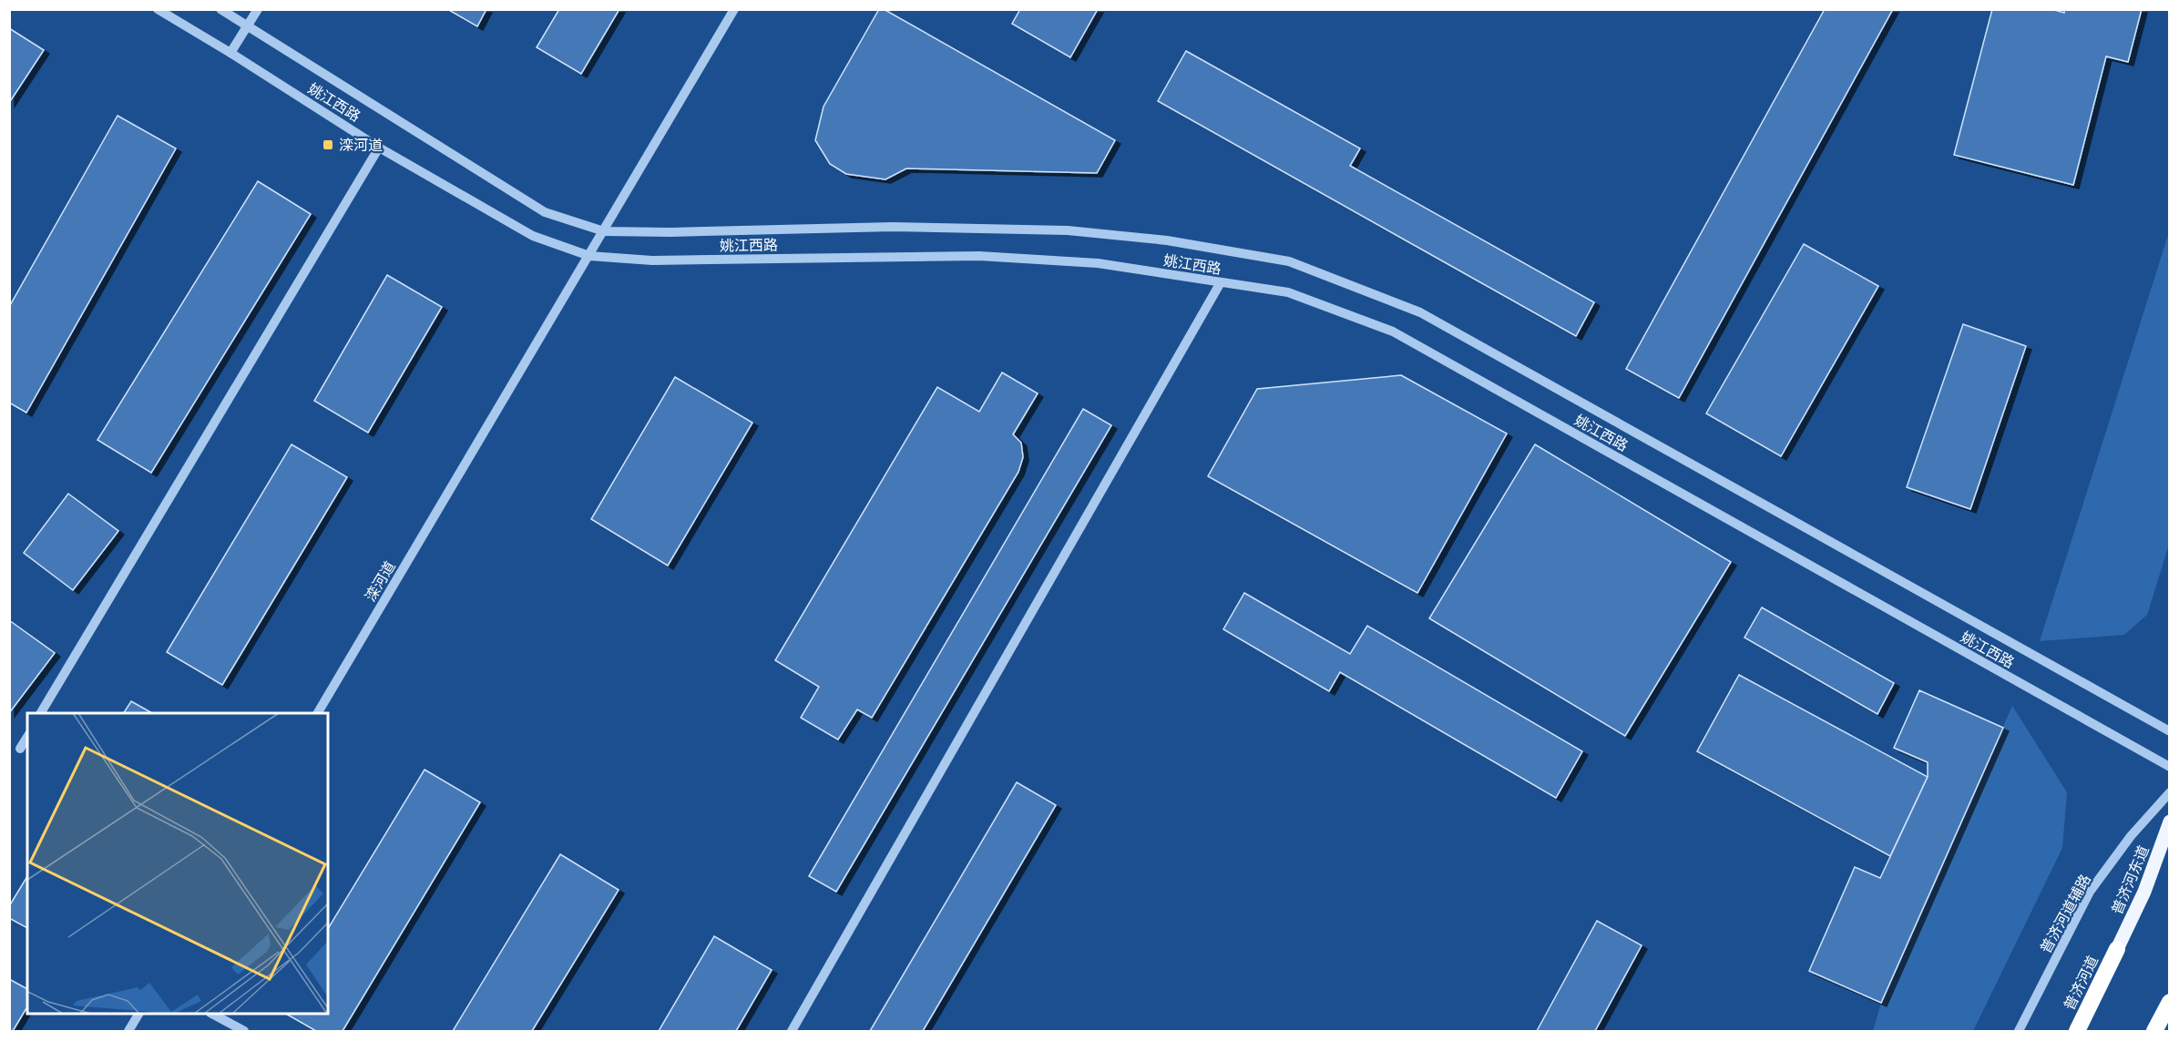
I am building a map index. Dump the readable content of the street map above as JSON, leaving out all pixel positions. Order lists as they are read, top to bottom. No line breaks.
{"streets":{"highway":["普济河道"],"main road":["普济河东道"],"street":["姚江西路","滦河道","普济河道辅路"]},"crossings":[["姚江西路","滦河道"],["普济河东道","普济河道"]],"places":{"transit":["滦河道"]}}
